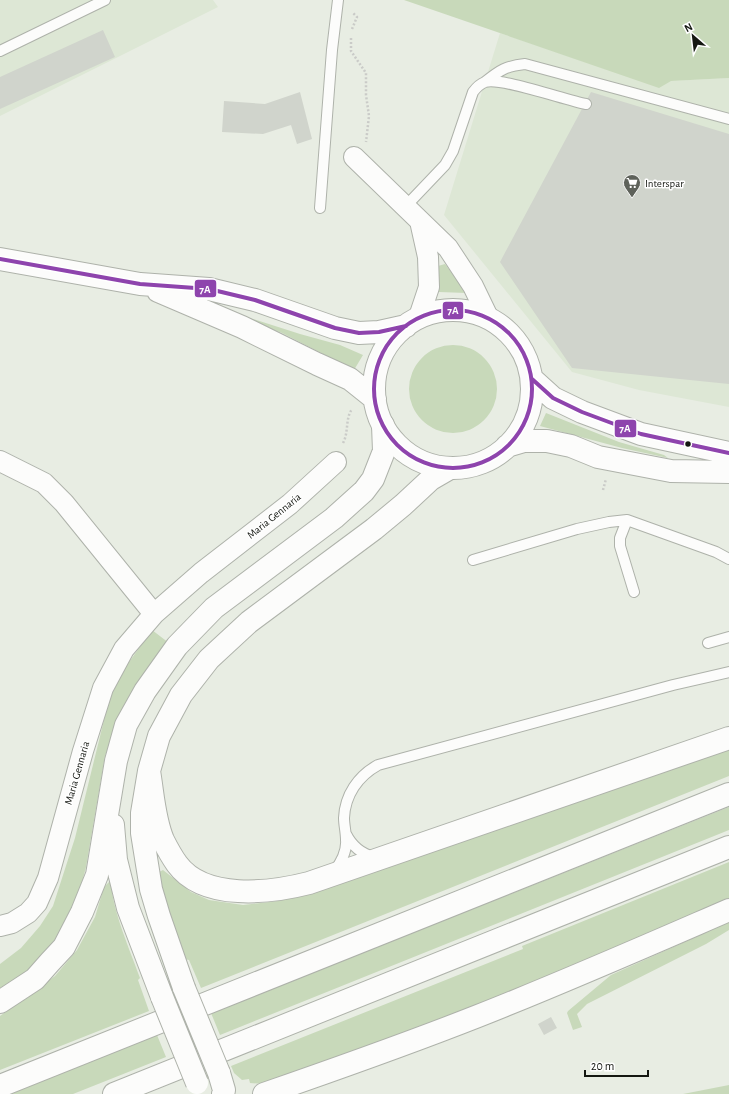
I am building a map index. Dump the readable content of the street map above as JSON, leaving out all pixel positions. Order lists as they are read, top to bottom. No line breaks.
{"streets":{"street":["Maria Gennaria"]},"places":{"supermarket":["Interspar"]},"lines":["transit line 7A"],"scale_bar":"20 m","north":"top left"}
